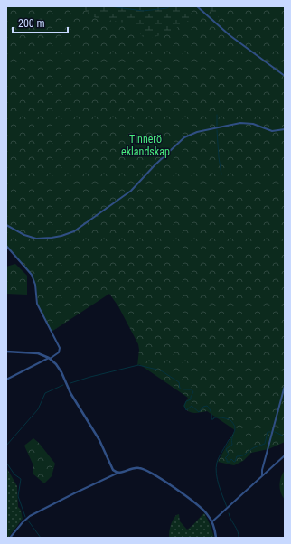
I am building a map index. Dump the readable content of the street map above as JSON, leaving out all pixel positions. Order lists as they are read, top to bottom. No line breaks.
{"parks":["Tinnerö eklandskap"],"scale_bar":"200 m"}
